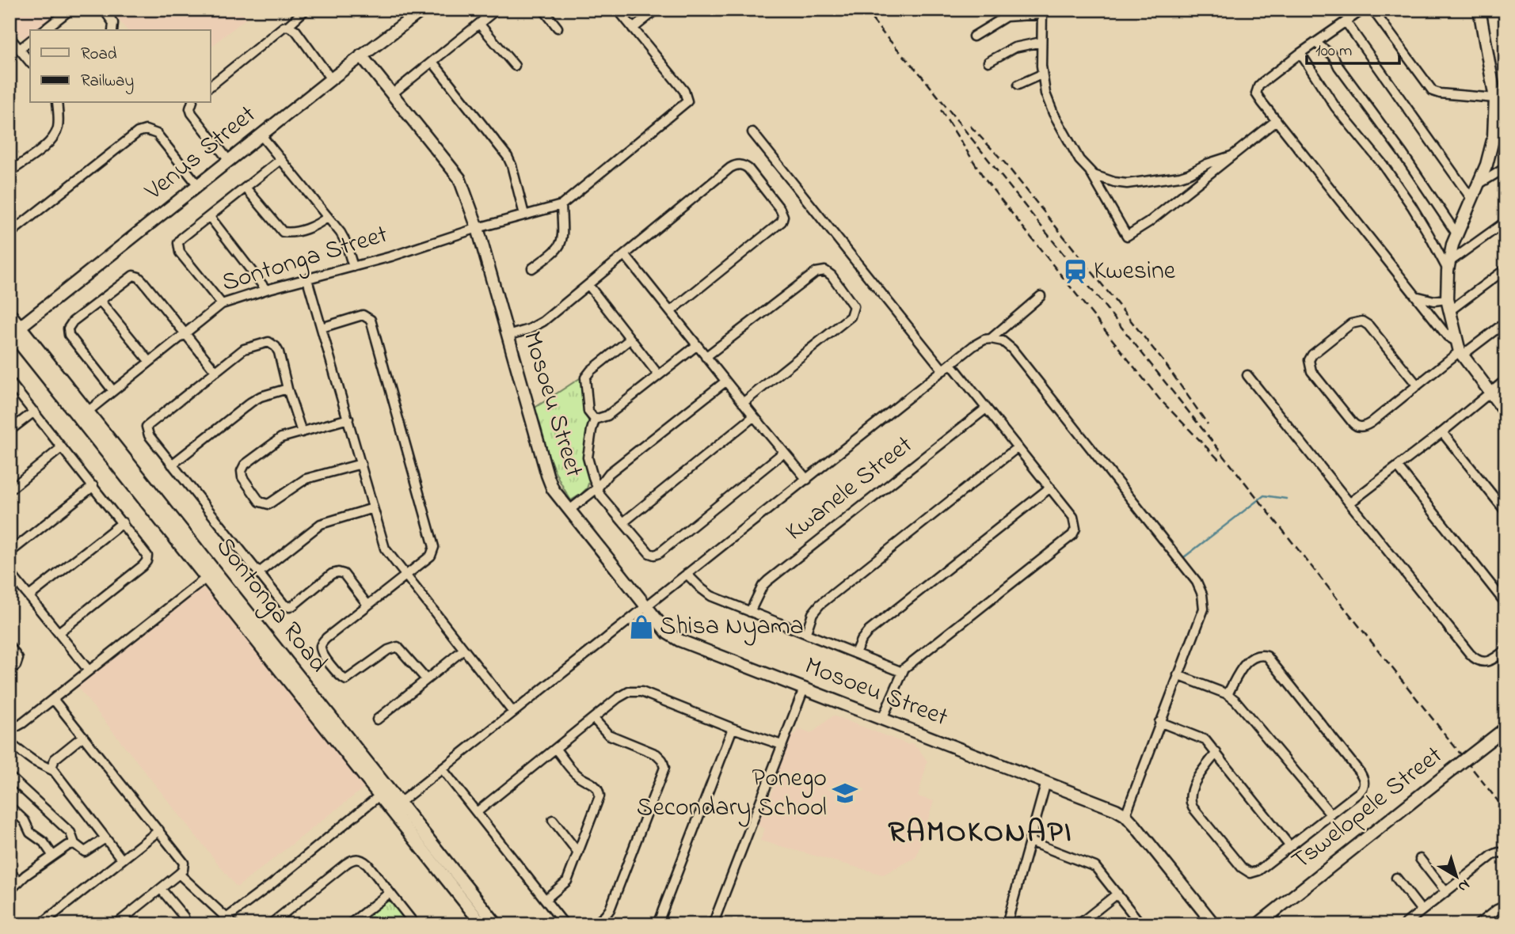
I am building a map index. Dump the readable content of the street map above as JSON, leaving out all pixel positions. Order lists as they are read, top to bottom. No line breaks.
{"streets":{"street":["Venus Street","Sontonga Street","Mosoeu Street","Kwanele Street","Sontonga Road","Tswelopele Street"]},"crossings":[["Venus Street","Mosoeu Street"],["Venus Street","Sontonga Road"],["Sontonga Street","Mosoeu Street"],["Sontonga Street","Sontonga Road"]],"districts":["RAMOKONAPI"],"places":{"station":["Kwesine"],"shop":["Shisa Nyama"],"school or university":["Ponego Secondary School"]},"legend":["Road","Railway"],"scale_bar":"100 m","north":"bottom right"}
